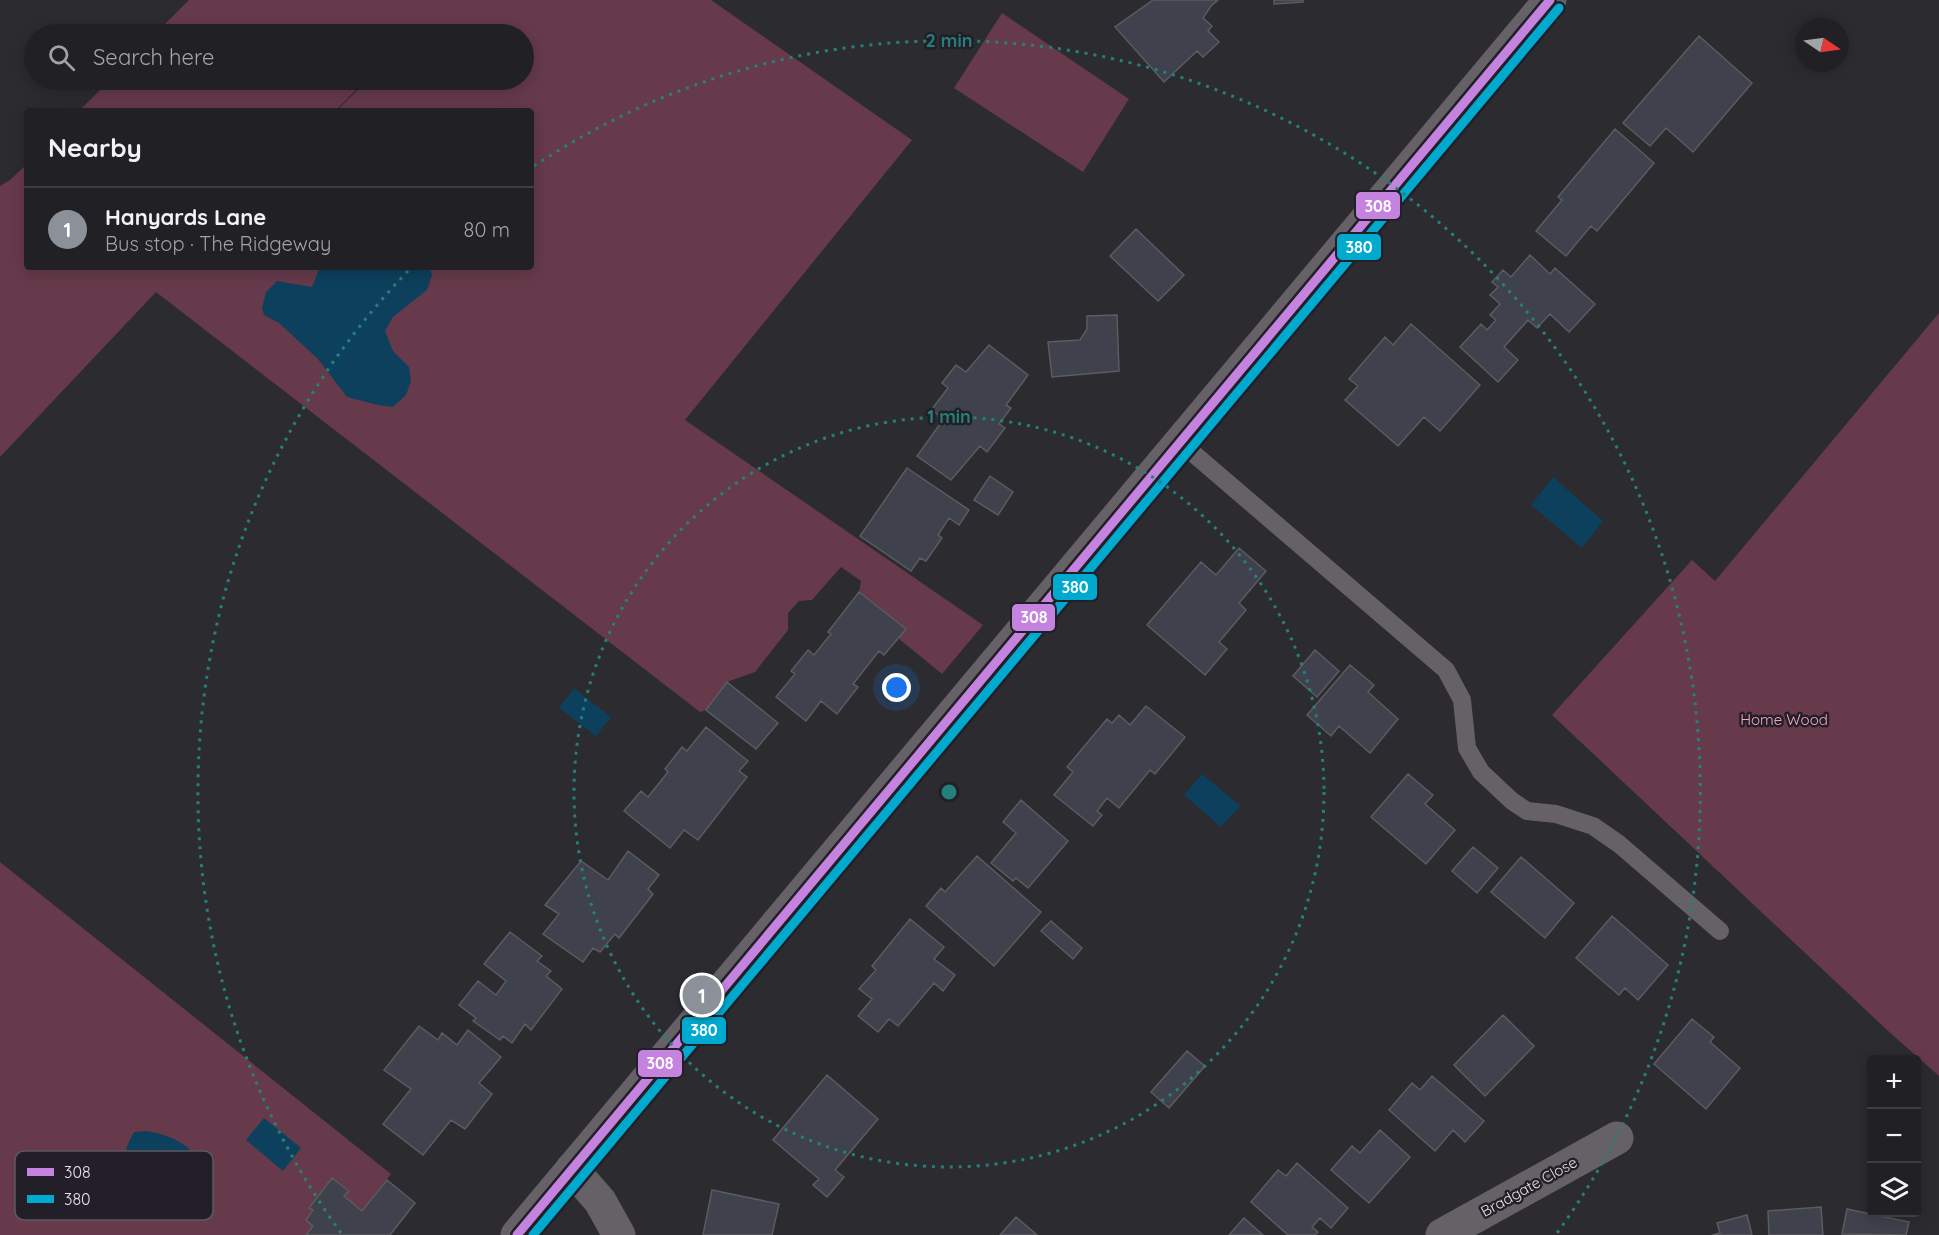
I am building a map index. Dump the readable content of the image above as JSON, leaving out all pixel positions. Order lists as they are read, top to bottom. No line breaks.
{"streets":{"street":["Bradgate Close"]},"parks":["Home Wood"],"lines":["transit line 308","transit line 380"],"legend":["308","380"],"north":"right","page":{"search":"Search here","heading":"Nearby","list":[{"mark":"1","name":"Hanyards Lane","note":"Bus stop · The Ridgeway","value":"80 m"}],"pins":"1","map_buttons":["+","−"]},"rings":["2 min","1 min"]}
